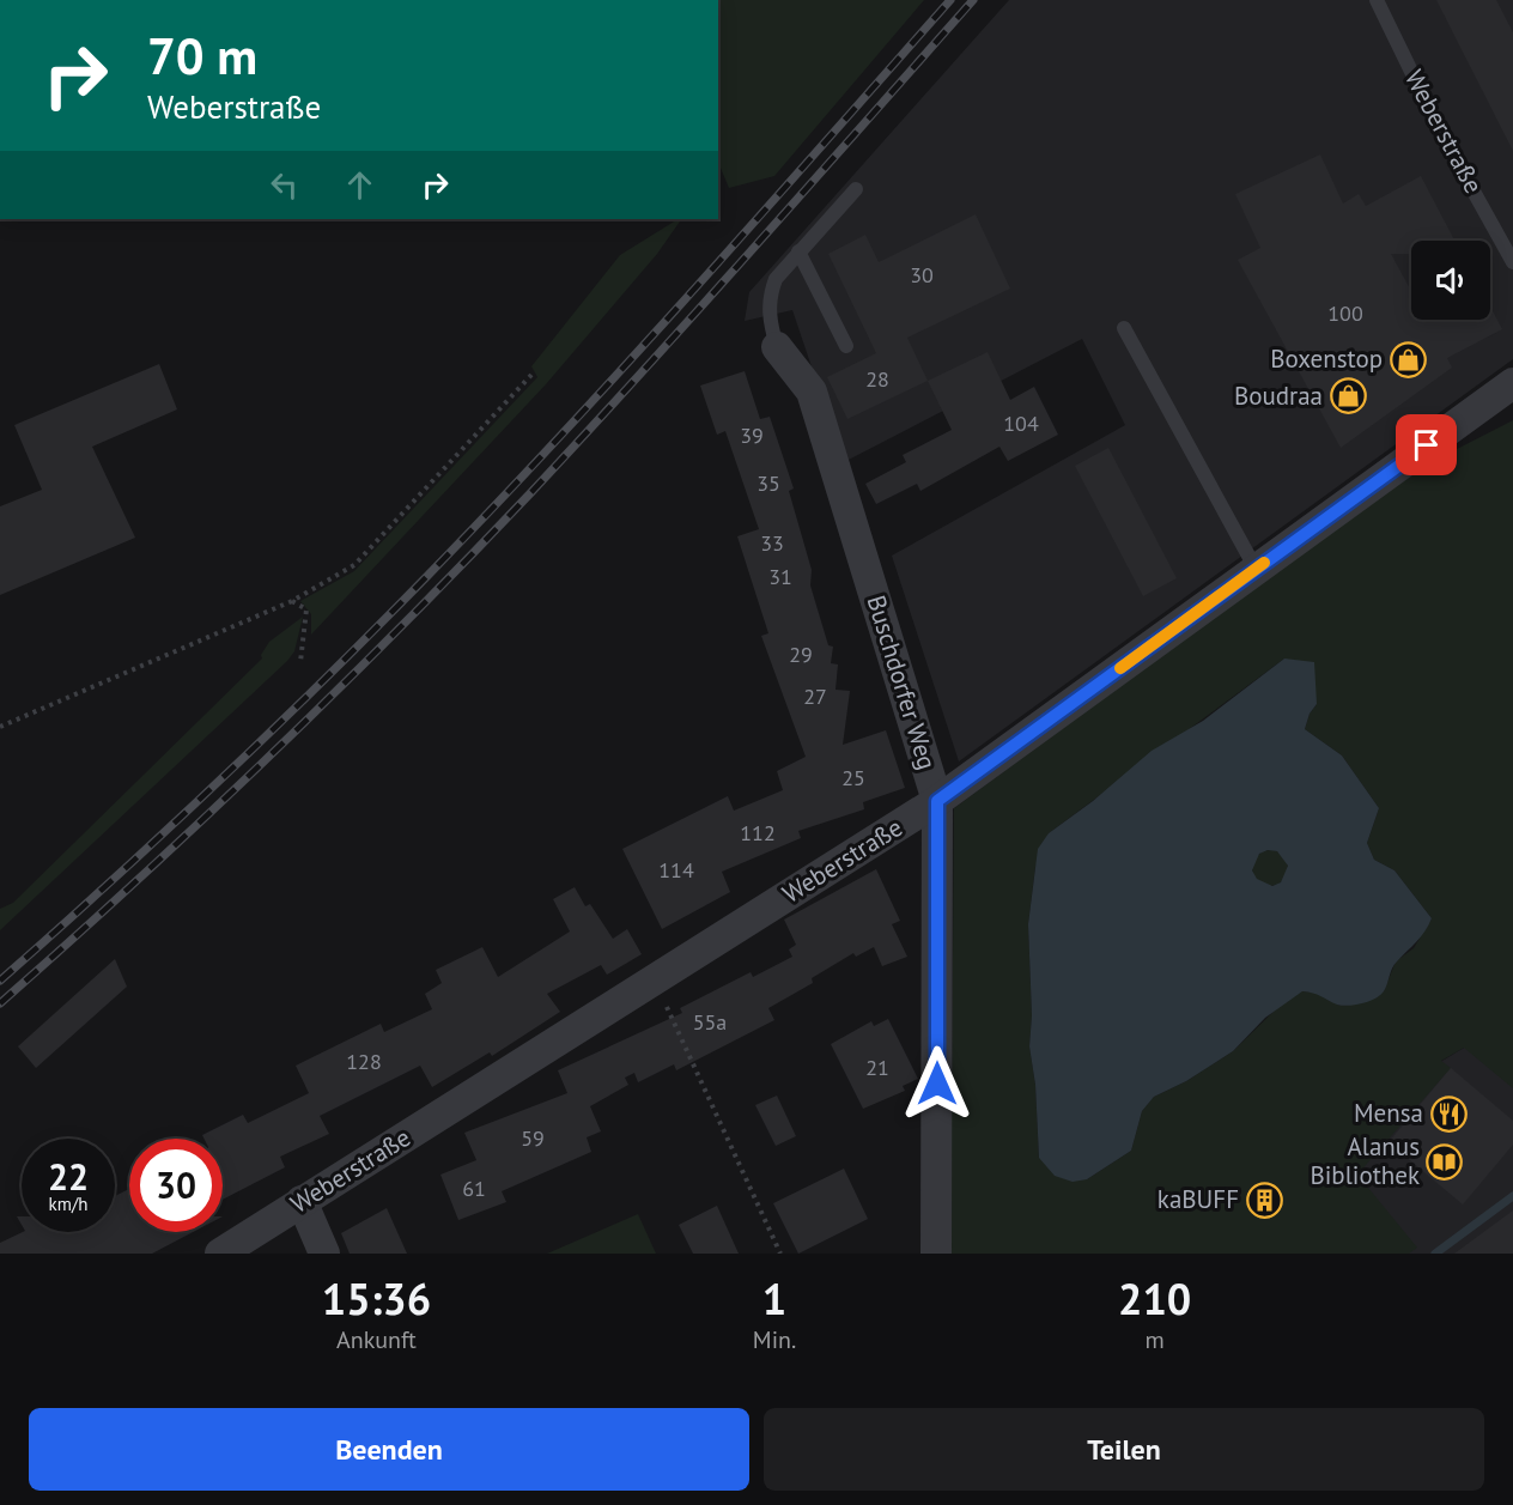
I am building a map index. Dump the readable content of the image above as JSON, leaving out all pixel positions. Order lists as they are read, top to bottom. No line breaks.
{"streets":{"street":["Weberstraße","Buschdorfer Weg"]},"crossings":[["Weberstraße","Buschdorfer Weg"]],"places":{"shop":["Boxenstop","Boudraa"],"restaurant":["Mensa"],"library":["Alanus Bibliothek"],"building":["kaBUFF"]},"house_numbers":["30","100","28","104","39","35","33","31","29","27","25","112","114","55a","128","21","59","61"],"page":{"turn":["70 m","Weberstraße"],"speed":"22 km/h","limit":"30","eta":["15:36","Ankunft","1","Min.","210","m"],"buttons":["Beenden","Teilen"]}}
